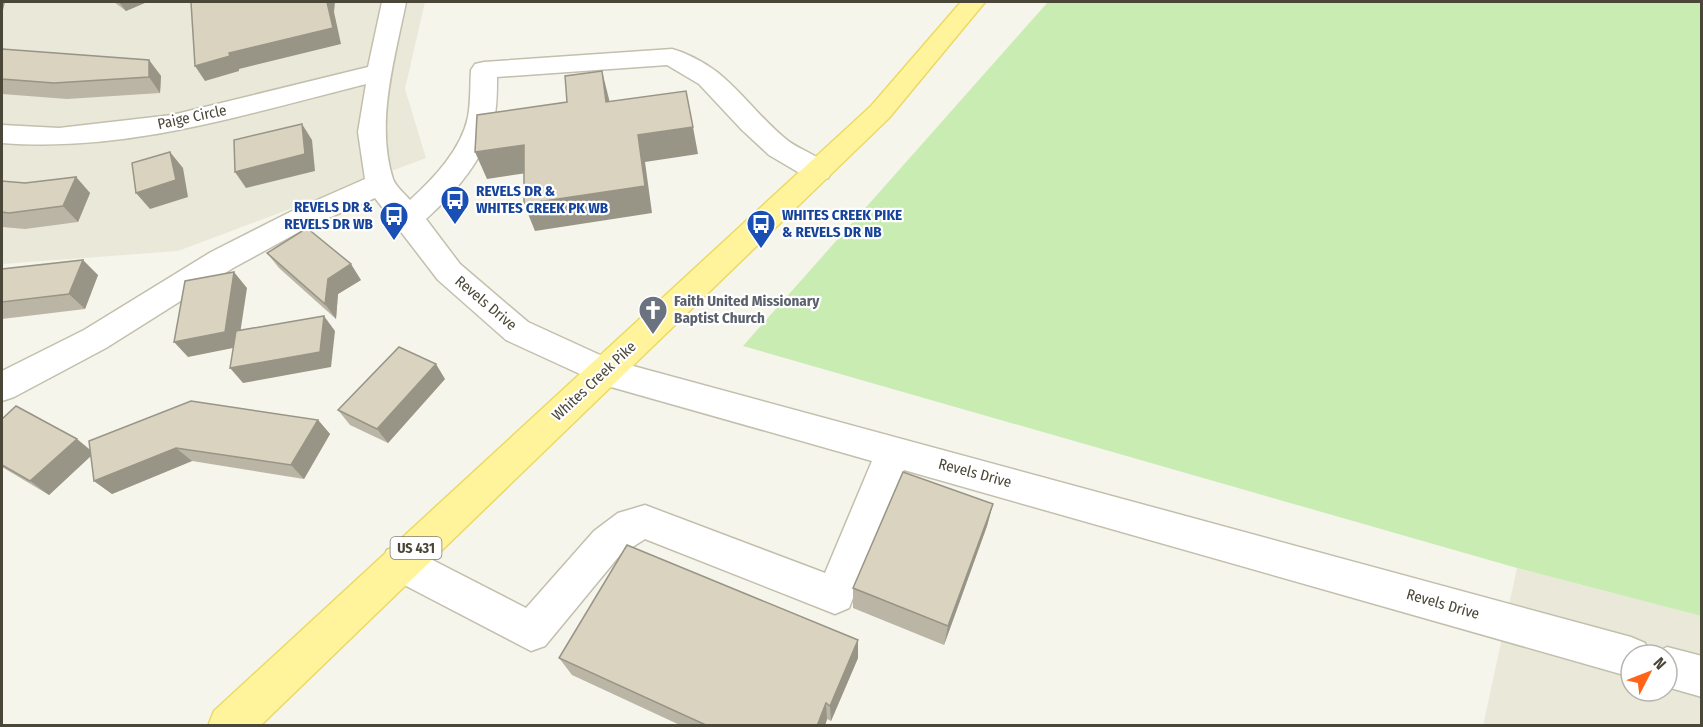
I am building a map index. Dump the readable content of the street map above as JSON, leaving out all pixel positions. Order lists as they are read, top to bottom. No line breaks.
{"streets":{"main road":["Whites Creek Pike","US 431"],"street":["Paige Circle","Revels Drive"]},"crossings":[["Revels Drive","Whites Creek Pike"]],"places":{"bus stop":["REVELS DR & WHITES CREEK PK WB","REVELS DR & REVELS DR WB","WHITES CREEK PIKE & REVELS DR NB"],"church":["Faith United Missionary Baptist Church"]},"north":"top right"}
